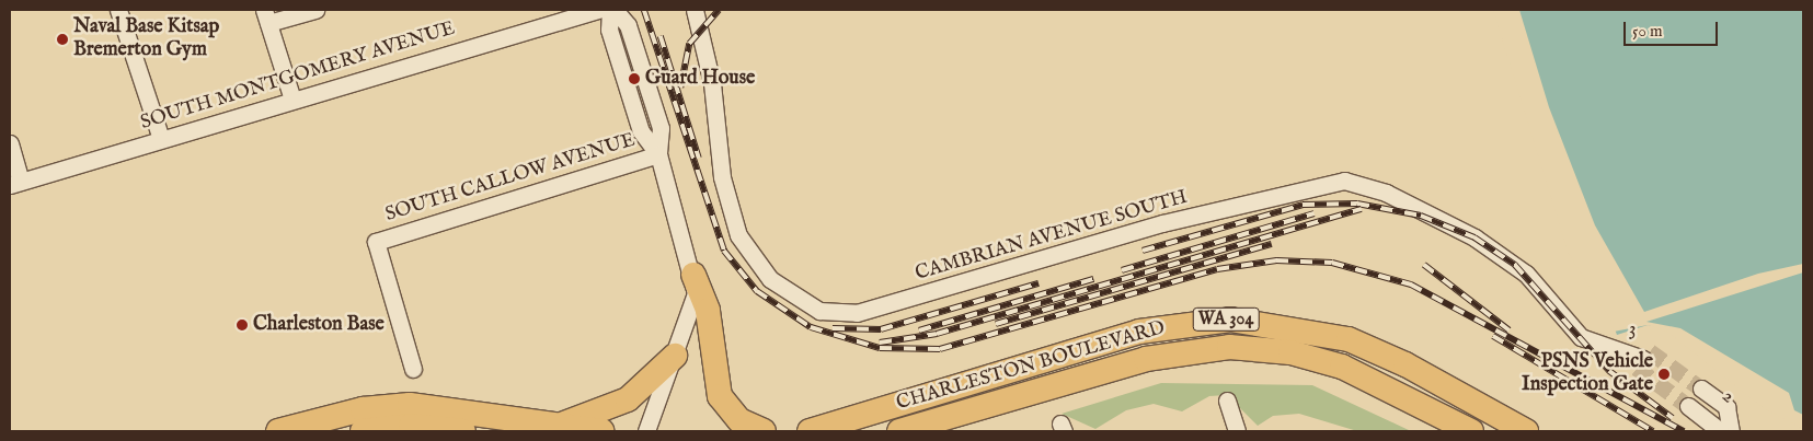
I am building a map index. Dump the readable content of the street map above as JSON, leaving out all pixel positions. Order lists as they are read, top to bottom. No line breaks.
{"streets":{"highway":["WA 304","CHARLESTON BOULEVARD"],"street":["SOUTH MONTGOMERY AVENUE","SOUTH CALLOW AVENUE","CAMBRIAN AVENUE SOUTH","3","2"]},"crossings":[["CAMBRIAN AVENUE SOUTH","3"]],"places":["Naval Base Kitsap Bremerton Gym","Guard House","Charleston Base","PSNS Vehicle Inspection Gate"],"scale_bar":"50 m"}
